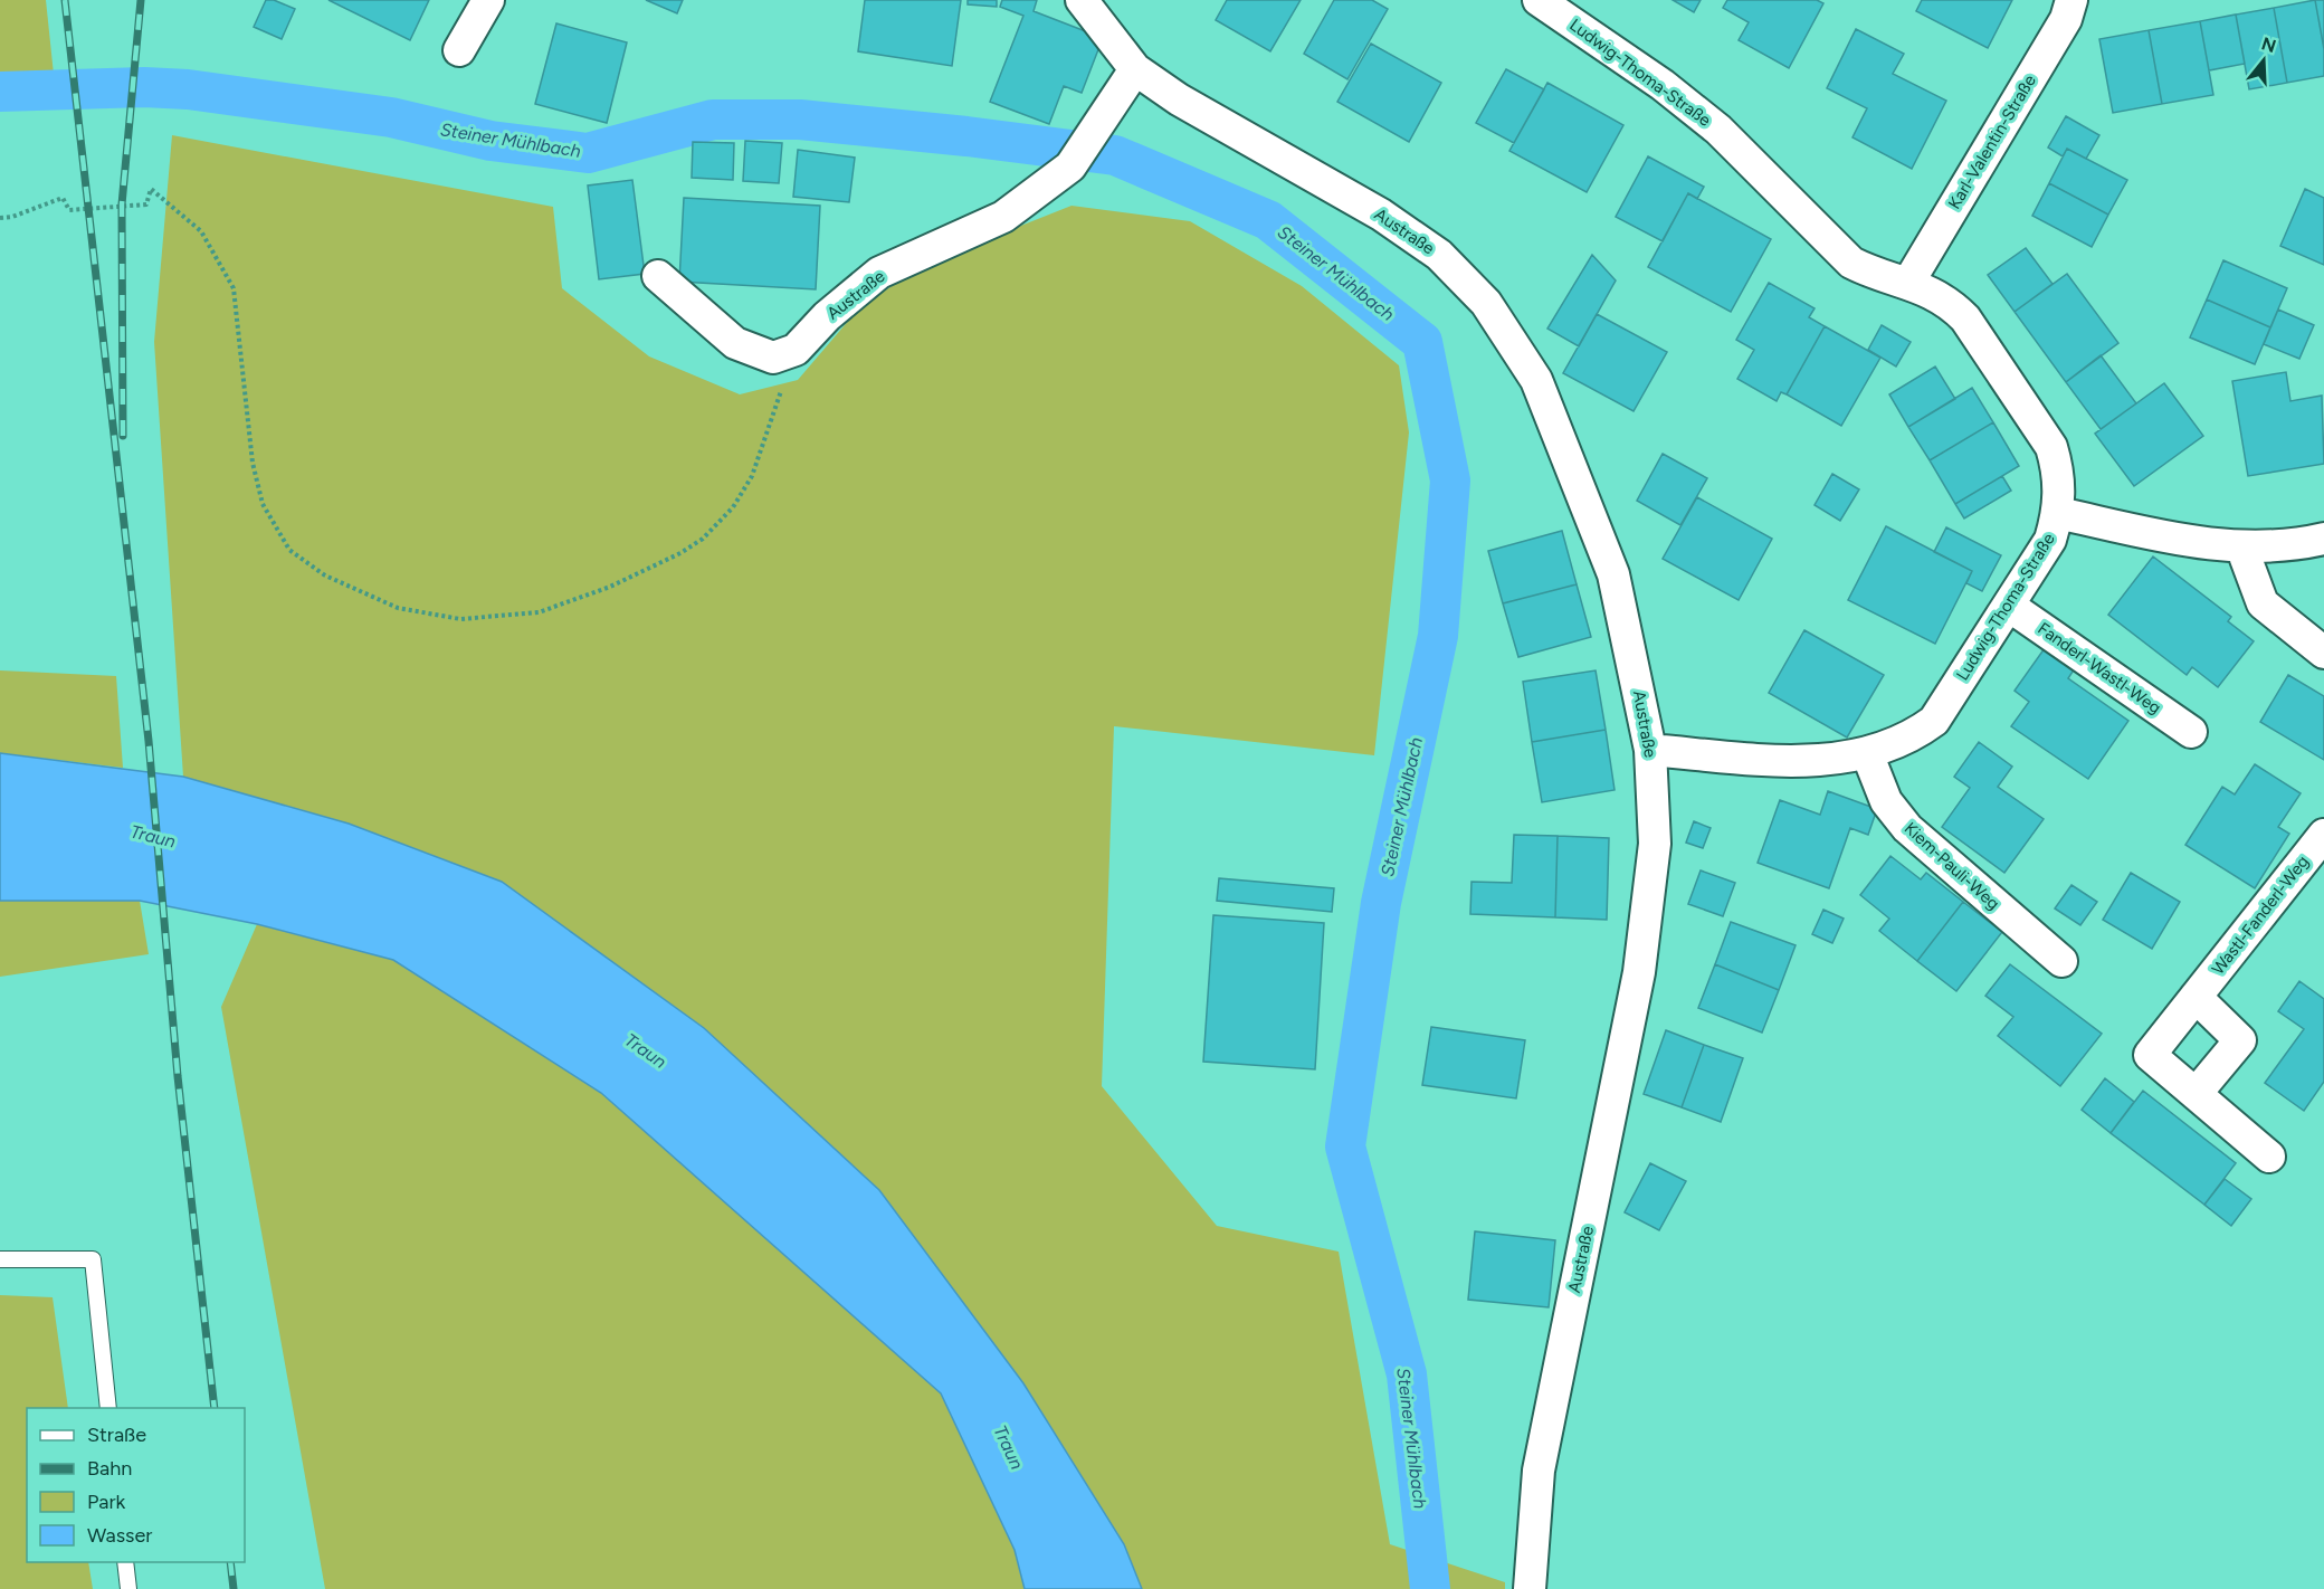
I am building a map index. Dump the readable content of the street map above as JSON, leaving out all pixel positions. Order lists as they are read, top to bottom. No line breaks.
{"streets":{"street":["Ludwig-Thoma-Straße","Karl-Valentin-Straße","Austraße","Fanderl-Wastl-Weg","Kiem-Pauli-Weg","Wastl-Fanderl-Weg"]},"crossings":[["Ludwig-Thoma-Straße","Karl-Valentin-Straße"],["Ludwig-Thoma-Straße","Austraße"],["Ludwig-Thoma-Straße","Fanderl-Wastl-Weg"],["Ludwig-Thoma-Straße","Kiem-Pauli-Weg"]],"water":["Steiner Mühlbach","Traun"],"legend":["Straße","Bahn","Park","Wasser"],"north":"top"}
